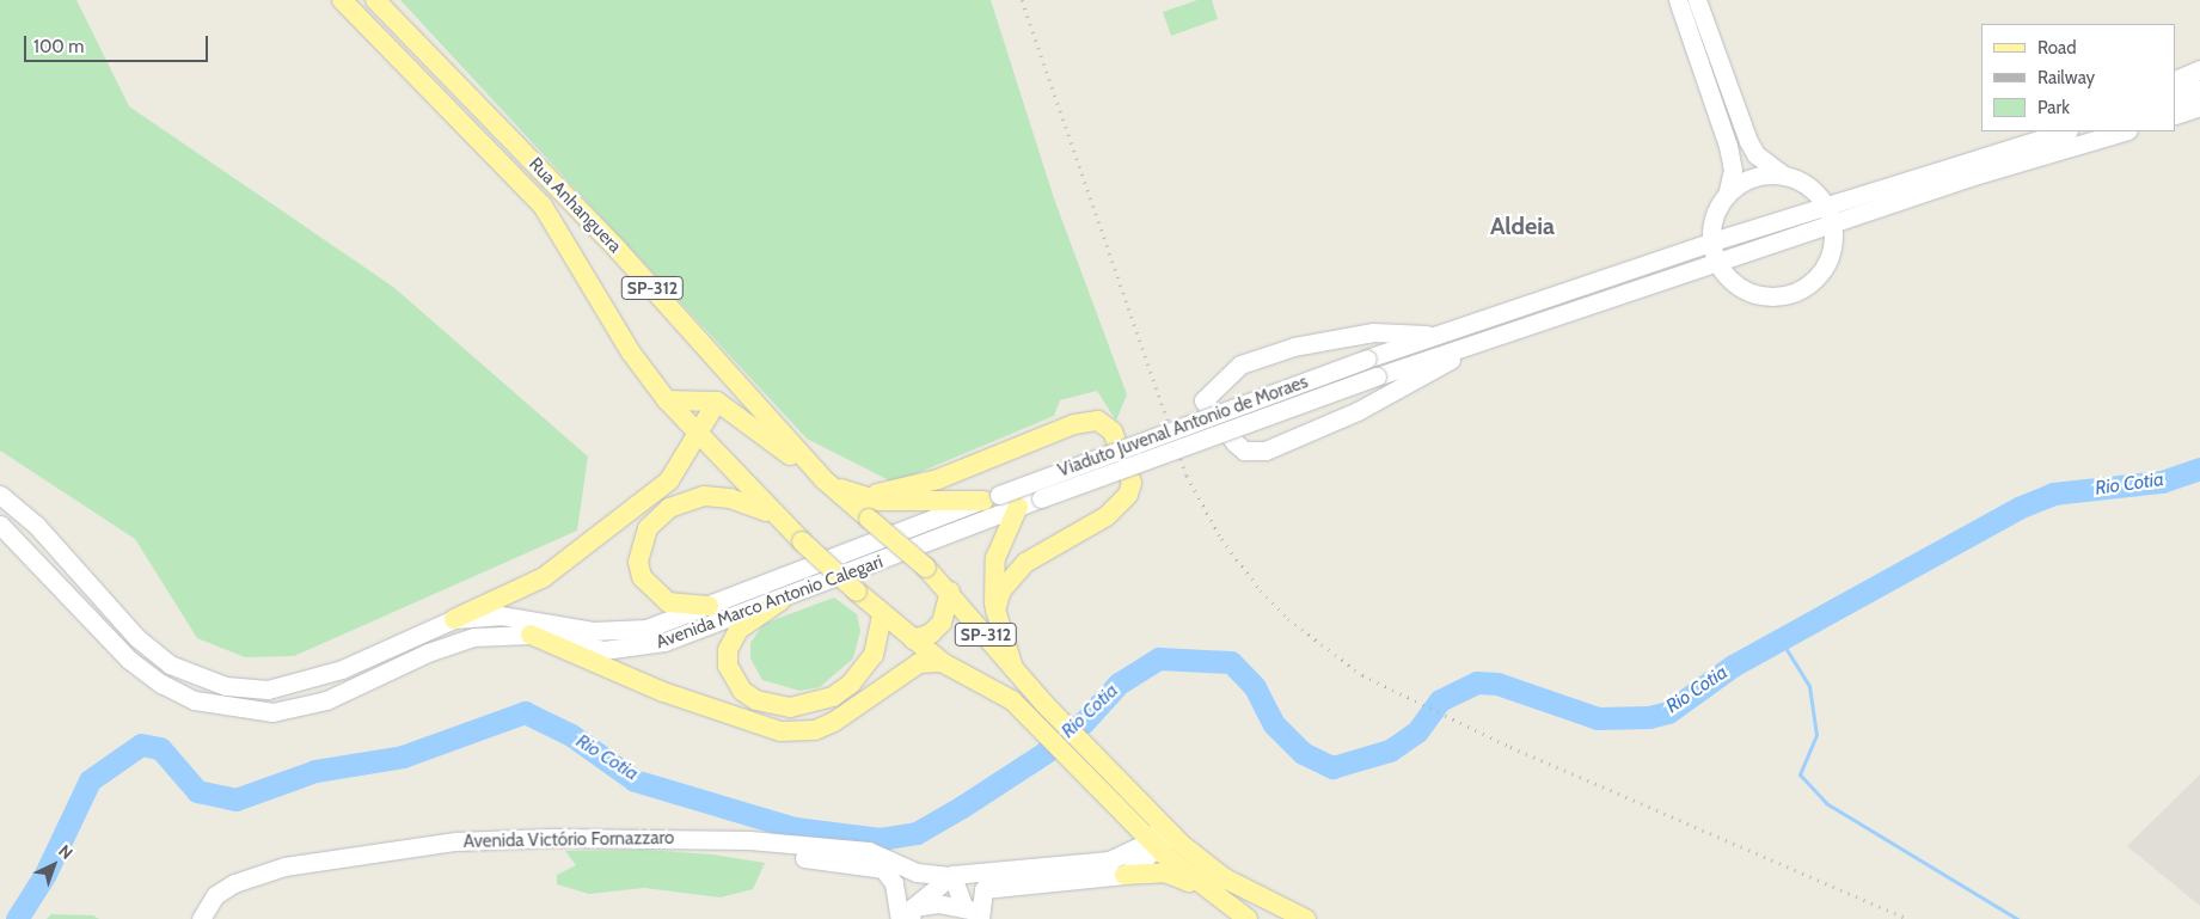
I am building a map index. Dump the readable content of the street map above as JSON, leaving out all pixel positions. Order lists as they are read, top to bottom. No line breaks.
{"streets":{"main road":["Rua Anhanguera","SP-312","Viaduto Juvenal Antonio de Moraes","Avenida Marco Antonio Calegari","Avenida Victório Fornazzaro"]},"crossings":[["Rua Anhanguera","SP-312"],["SP-312","Avenida Victório Fornazzaro"],["Viaduto Juvenal Antonio de Moraes","Avenida Marco Antonio Calegari"]],"districts":["Aldeia"],"water":["Rio Cotia"],"legend":["Road","Railway","Park"],"scale_bar":"100 m","north":"top right"}
